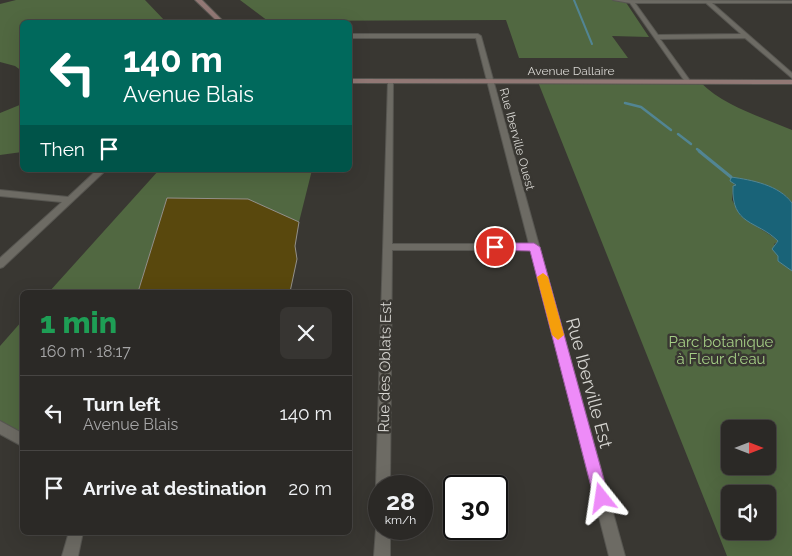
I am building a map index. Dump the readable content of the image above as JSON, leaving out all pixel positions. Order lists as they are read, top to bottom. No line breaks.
{"streets":{"street":["Avenue Dallaire","Rue Iberville Ouest","Rue des Oblats Est","Rue Iberville Est"]},"crossings":[["Avenue Dallaire","Rue Iberville Ouest"],["Avenue Dallaire","Rue des Oblats Est"],["Rue Iberville Ouest","Rue Iberville Est"]],"parks":["Parc botanique à Fleur d'eau"],"north":"right","page":{"turn":["140 m","Avenue Blais"],"then":"Then","heading":["1 min","160 m · 18:17"],"list":[{"name":"Turn left","note":"Avenue Blais","value":"140 m"},{"name":"Arrive at destination","value":"20 m"}],"speed":"28 km/h","limit":"30"}}
